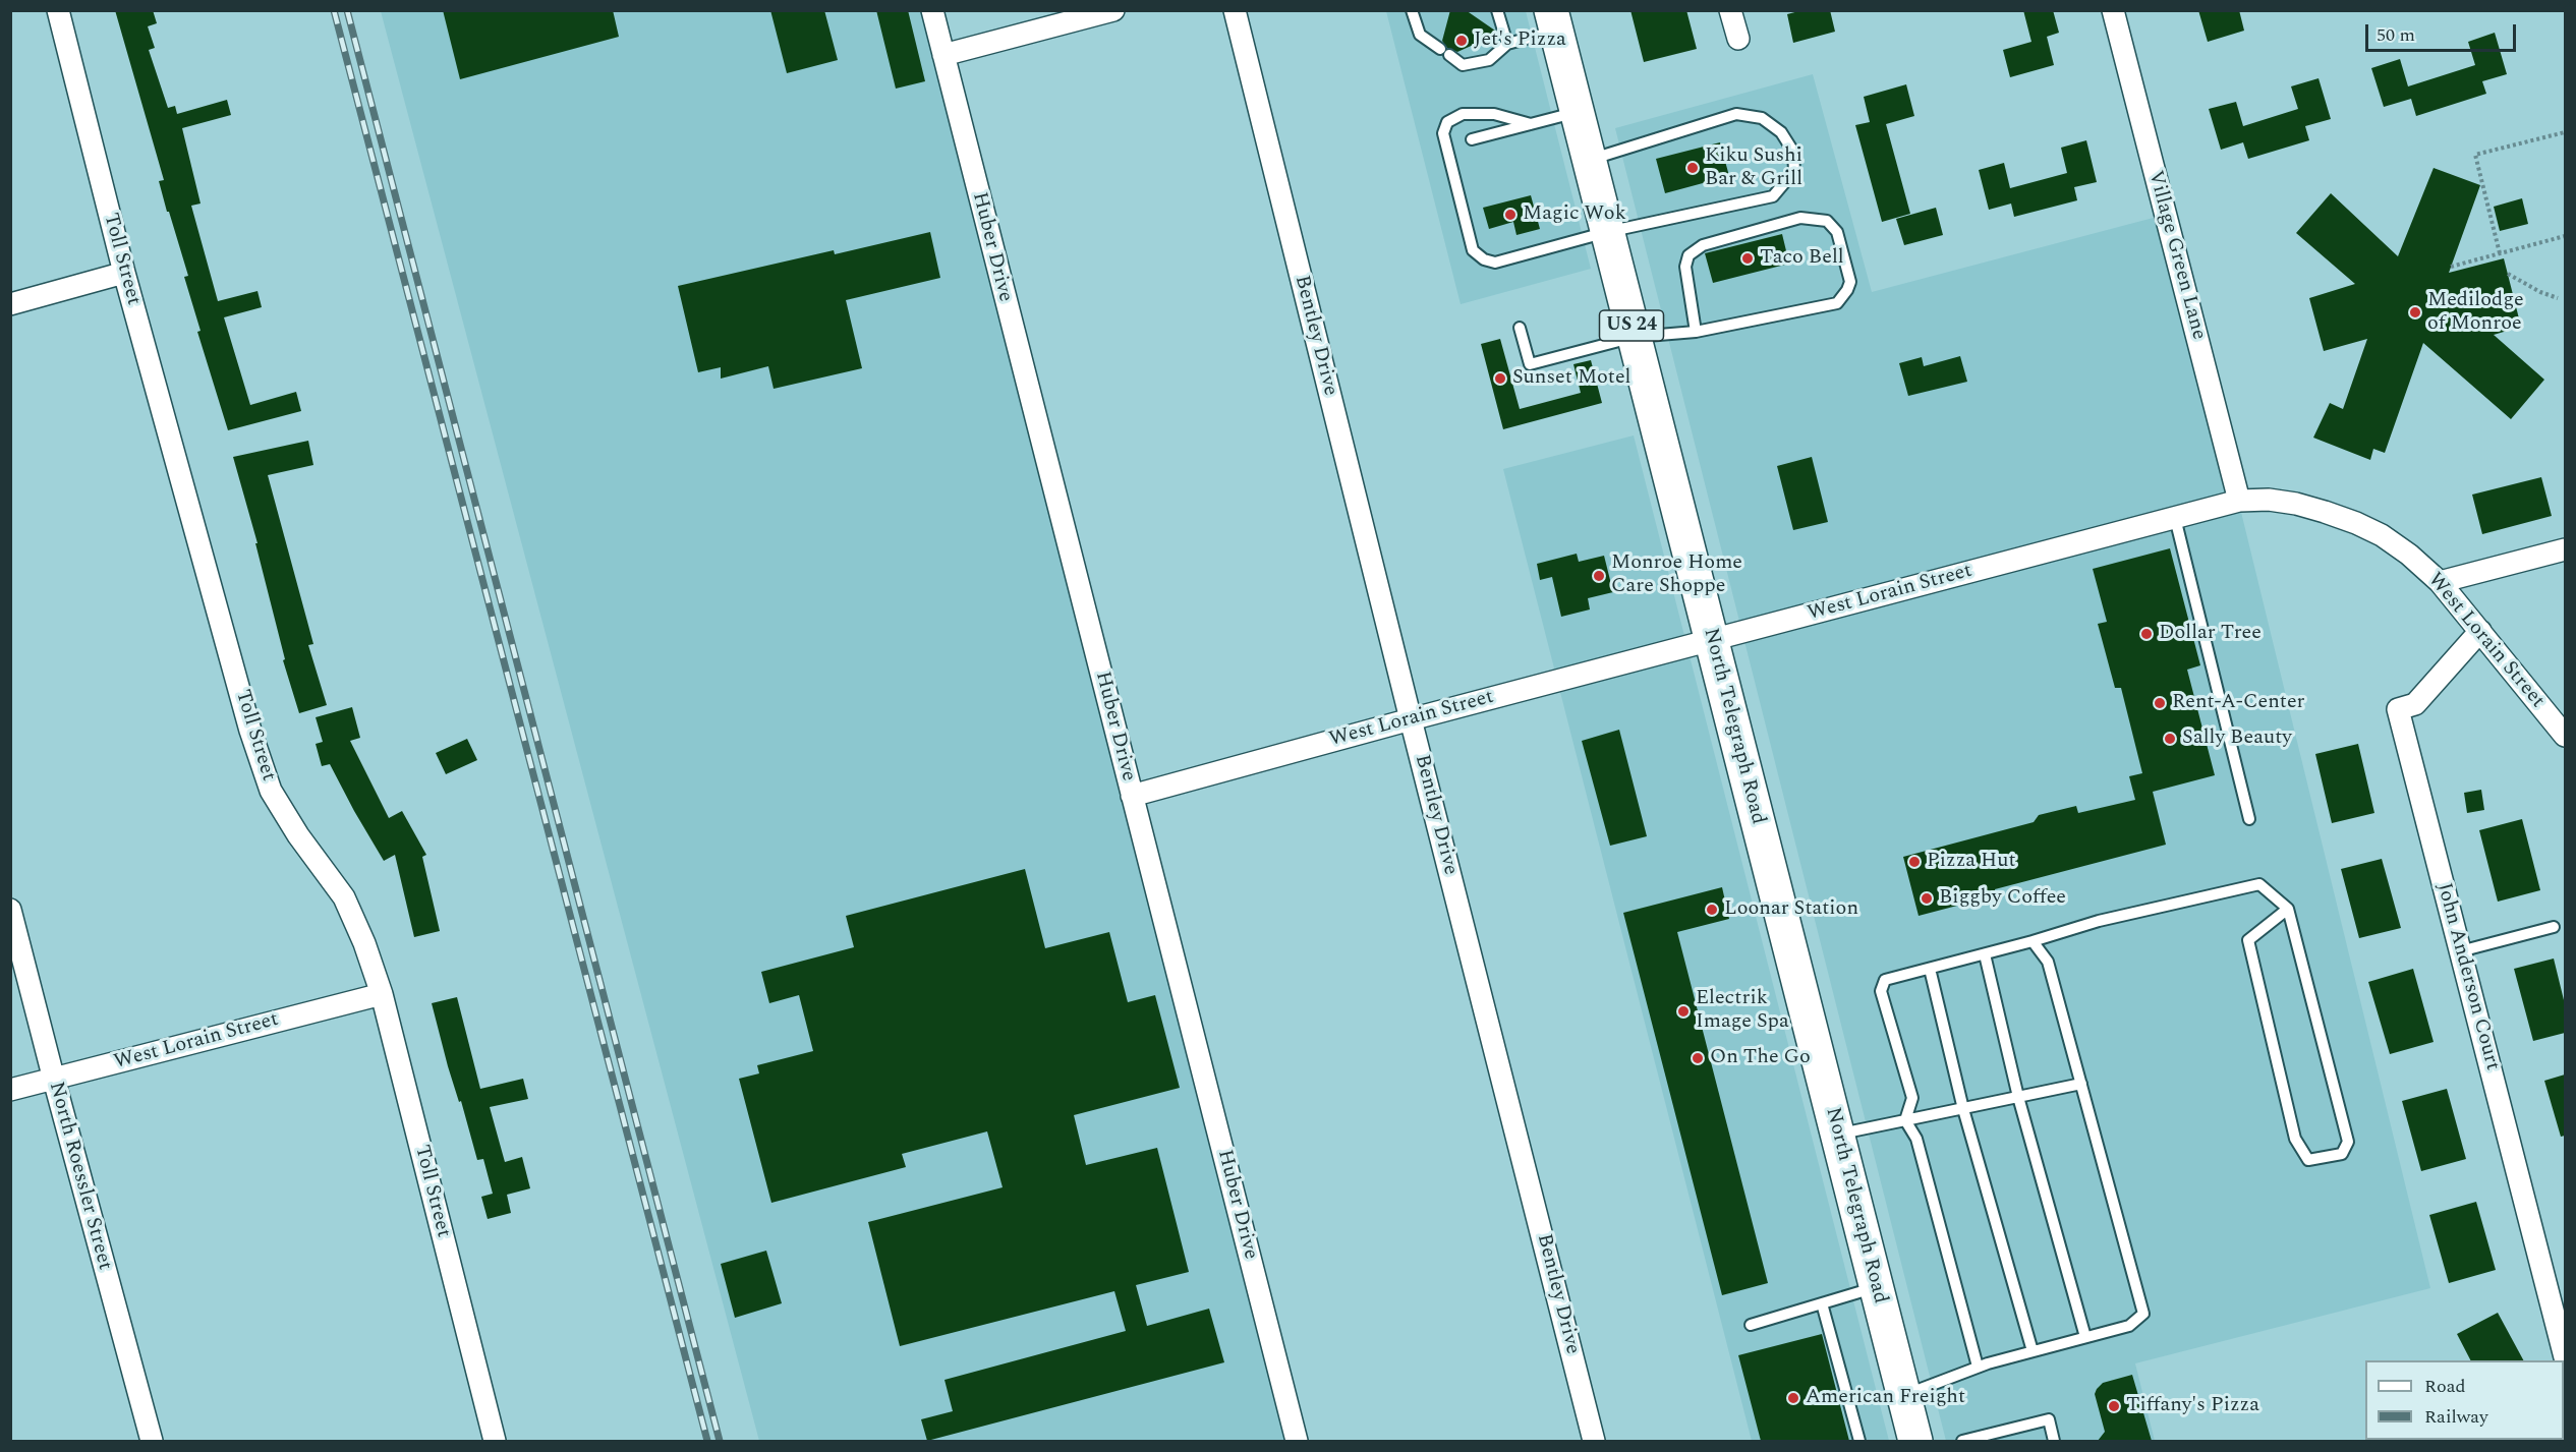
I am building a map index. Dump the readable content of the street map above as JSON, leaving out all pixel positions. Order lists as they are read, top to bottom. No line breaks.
{"streets":{"main road":["US 24","North Telegraph Road"],"street":["Huber Drive","Village Green Lane","Toll Street","Bentley Drive","West Lorain Street","John Anderson Court","North Roessler Street"]},"crossings":[["Huber Drive","West Lorain Street"],["Village Green Lane","West Lorain Street"],["Toll Street","West Lorain Street"],["Bentley Drive","West Lorain Street"],["West Lorain Street","North Telegraph Road"],["West Lorain Street","John Anderson Court"],["West Lorain Street","North Roessler Street"]],"places":["Jet's Pizza","Kiku Sushi Bar & Grill","Magic Wok","Taco Bell","Medilodge of Monroe","Sunset Motel","Monroe Home Care Shoppe","Dollar Tree","Rent-A-Center","Sally Beauty","Pizza Hut","Biggby Coffee","Loonar Station","Electrik Image Spa","On The Go","American Freight","Tiffany's Pizza"],"legend":["Road","Railway"],"scale_bar":"50 m"}
